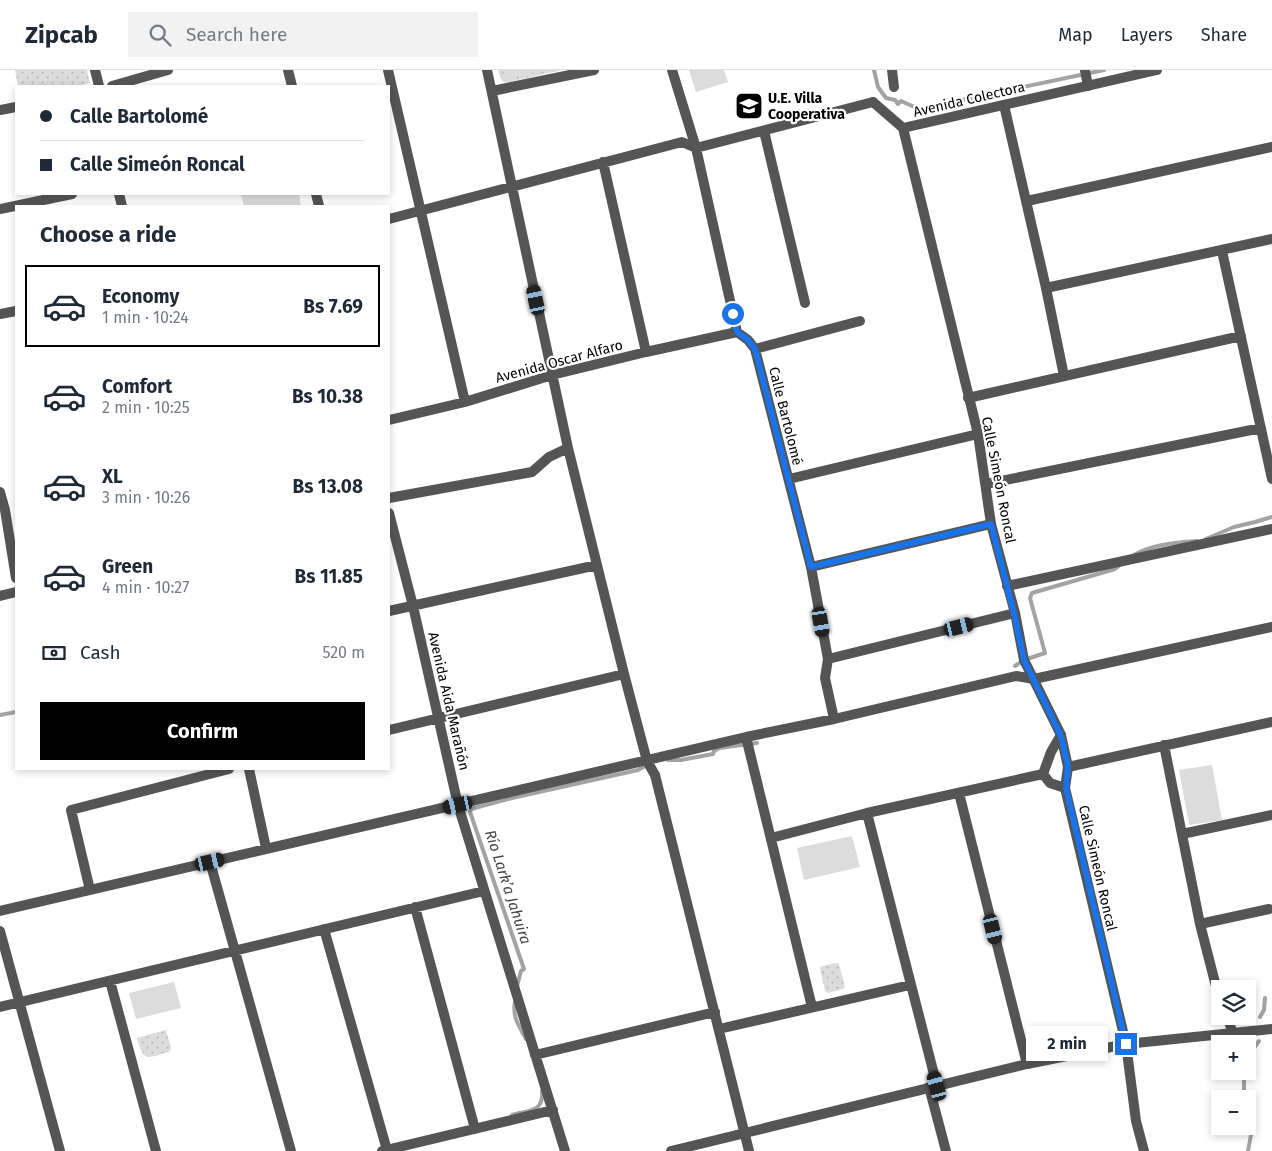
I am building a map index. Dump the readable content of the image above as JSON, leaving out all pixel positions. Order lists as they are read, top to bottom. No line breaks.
{"streets":{"street":["Avenida Colectora","Avenida Oscar Alfaro","Calle Bartolomé","Calle Simeón Roncal","Avenida Aida Marañón"]},"crossings":[["Avenida Colectora","Calle Simeón Roncal"]],"water":["Río Lark’a Jahuira"],"places":{"school or university":["U.E. Villa Cooperativa"]},"page":{"header":"Zipcab","search":"Search here","nav":["Map","Layers","Share"],"banner":["Calle Bartolomé","Calle Simeón Roncal"],"heading":"Choose a ride","list":[{"name":"Economy","note":"1 min · 10:24","value":"Bs 7.69"},{"name":"Comfort","note":"2 min · 10:25","value":"Bs 10.38"},{"name":"XL","note":"3 min · 10:26","value":"Bs 13.08"},{"name":"Green","note":"4 min · 10:27","value":"Bs 11.85"}],"pay":["Cash","520 m"],"buttons":"Confirm","map_buttons":["+","−"],"bubble":"2 min"}}
